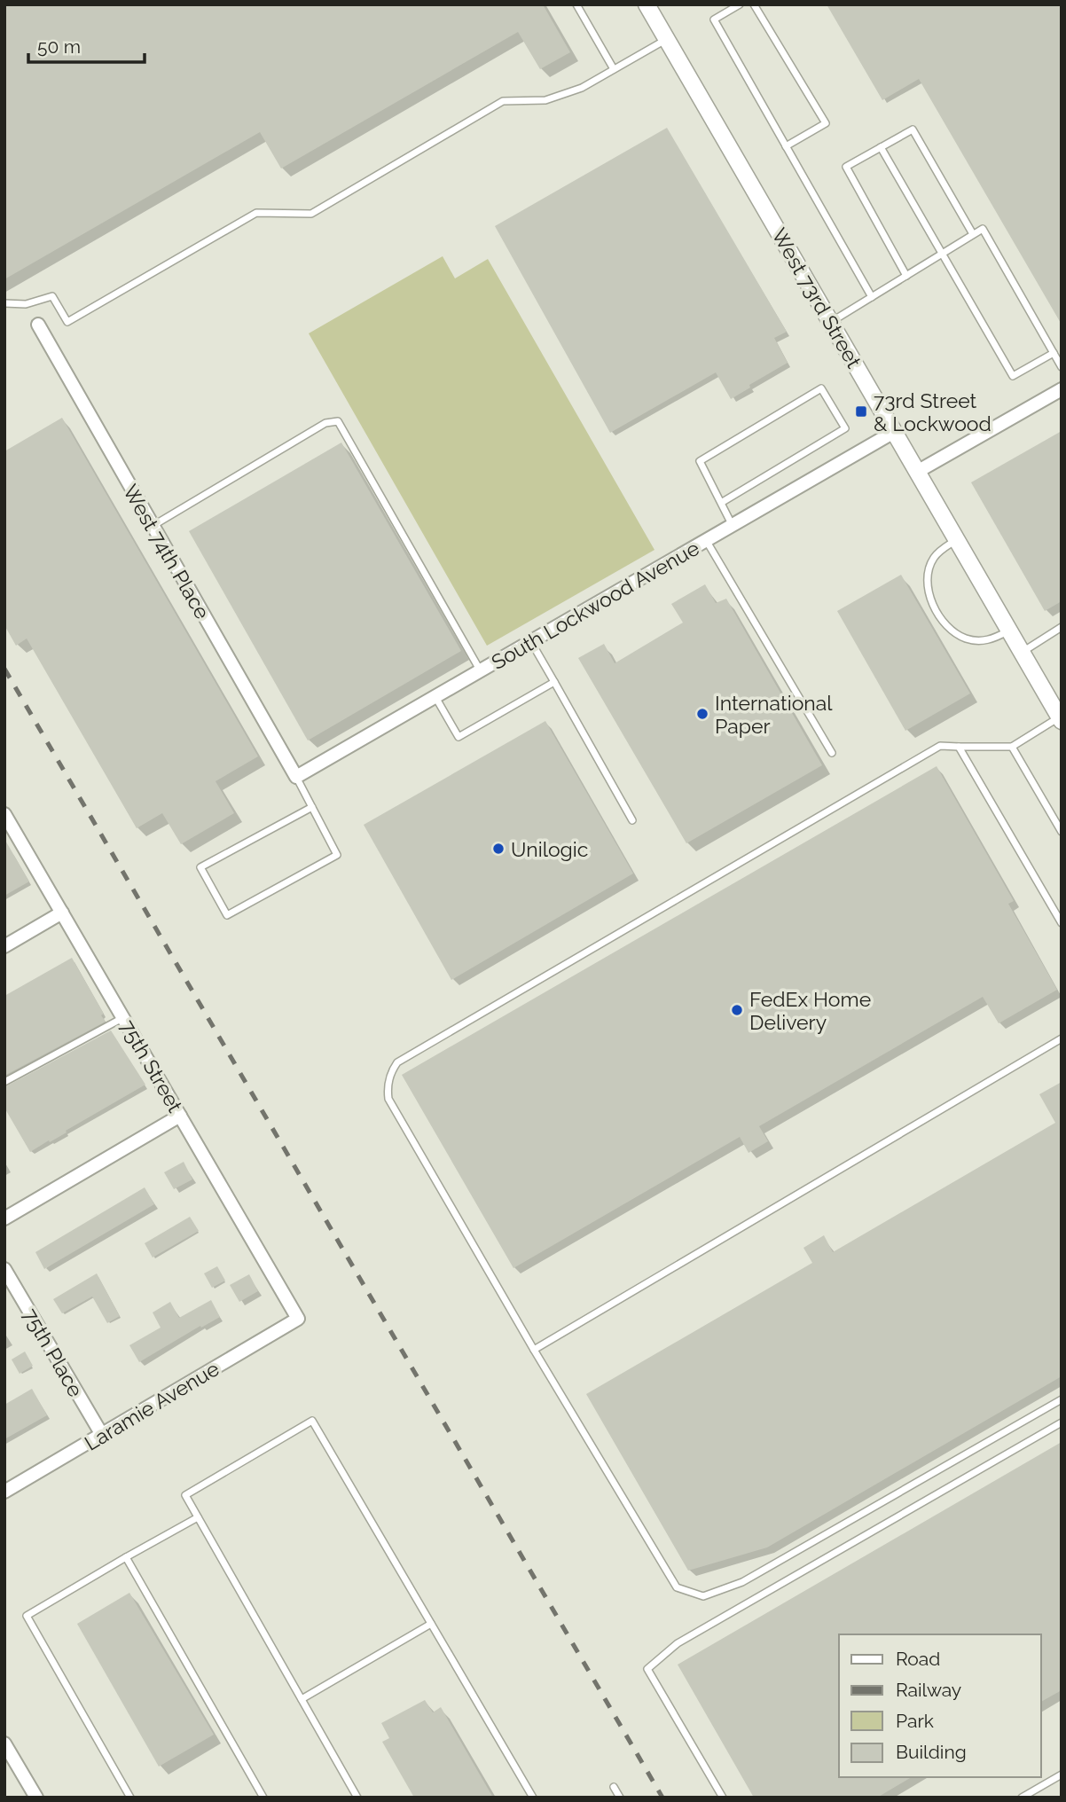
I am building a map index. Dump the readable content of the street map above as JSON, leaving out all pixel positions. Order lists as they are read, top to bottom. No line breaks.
{"streets":{"street":["West 73rd Street","West 74th Place","South Lockwood Avenue","75th Street","75th Place","Laramie Avenue"]},"crossings":[["West 73rd Street","South Lockwood Avenue"],["West 74th Place","South Lockwood Avenue"],["75th Street","Laramie Avenue"],["75th Place","Laramie Avenue"]],"places":{"transit":["73rd Street & Lockwood"],"other":["International Paper","Unilogic","FedEx Home Delivery"]},"legend":["Road","Railway","Park","Building"],"scale_bar":"50 m"}
